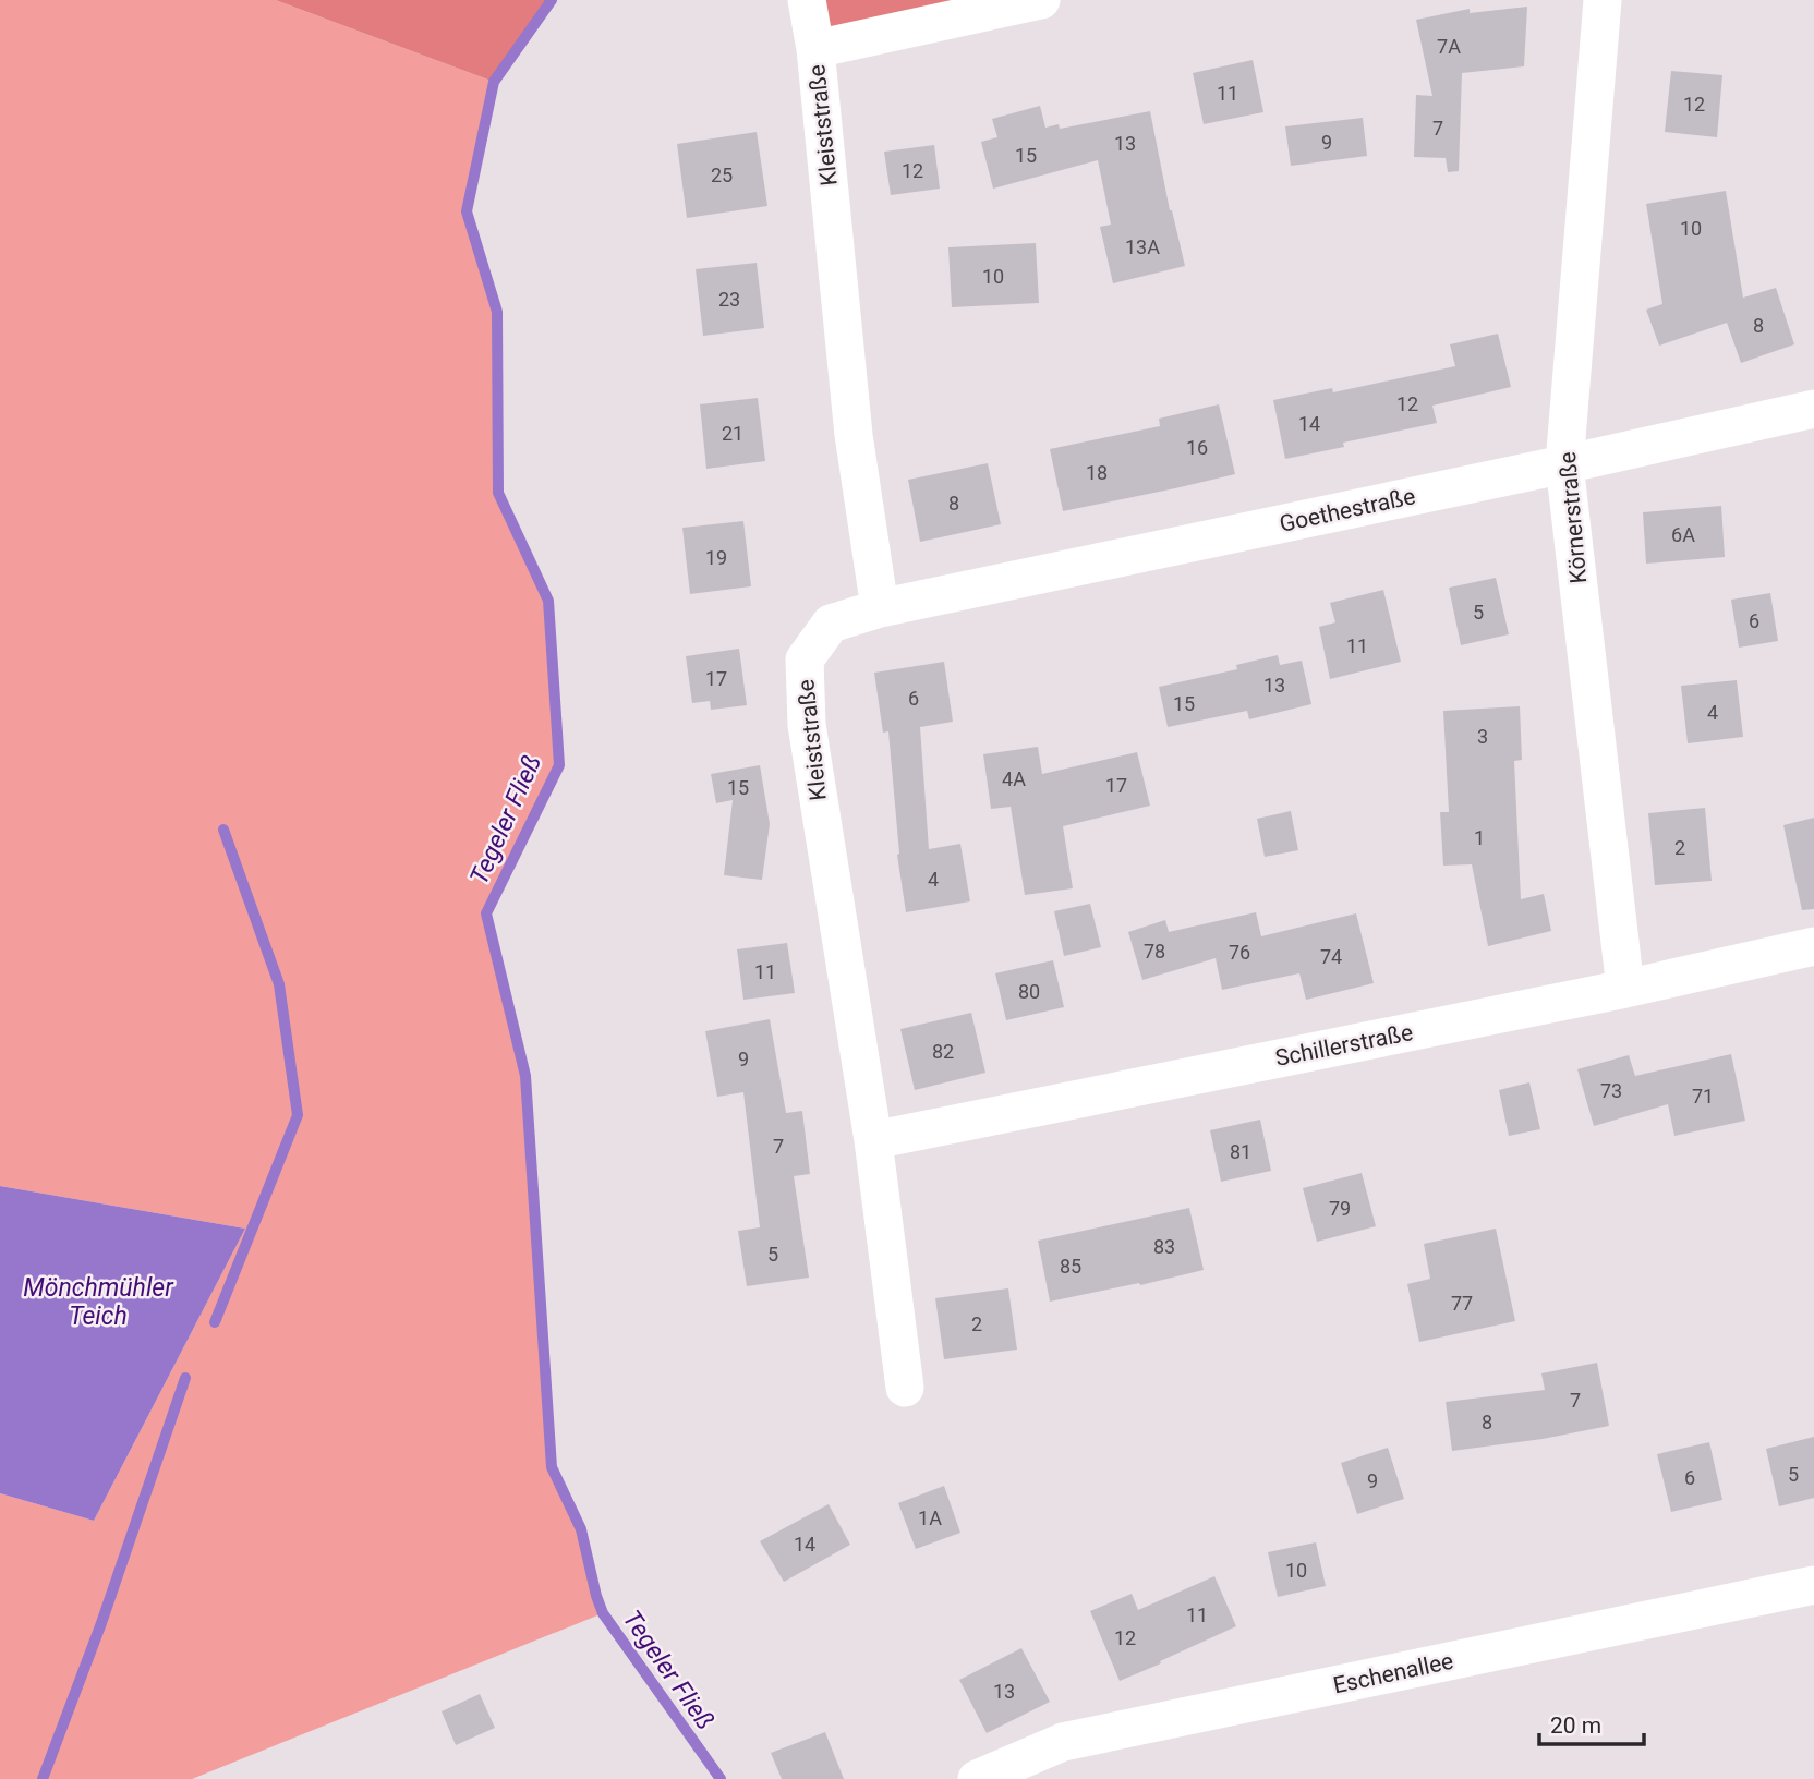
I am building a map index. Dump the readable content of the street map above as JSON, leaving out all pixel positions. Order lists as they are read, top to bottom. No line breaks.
{"streets":{"street":["Kleiststraße","Goethestraße","Körnerstraße","Schillerstraße","Eschenallee"]},"crossings":[["Kleiststraße","Goethestraße"],["Kleiststraße","Schillerstraße"],["Goethestraße","Körnerstraße"],["Körnerstraße","Schillerstraße"]],"water":["Tegeler Fließ","Mönchmühler Teich"],"house_numbers":["7A","11","12","7","9","13","15","12","25","10","13A","10","23","8","12","14","21","16","18","8","6A","19","5","6","11","17","13","6","15","4","3","4A","17","15","1","2","4","78","76","74","11","80","82","9","73","71","7","81","79","83","5","85","77","2","7","8","5","6","9","1A","14","10","11","12","13"],"scale_bar":"20 m"}
